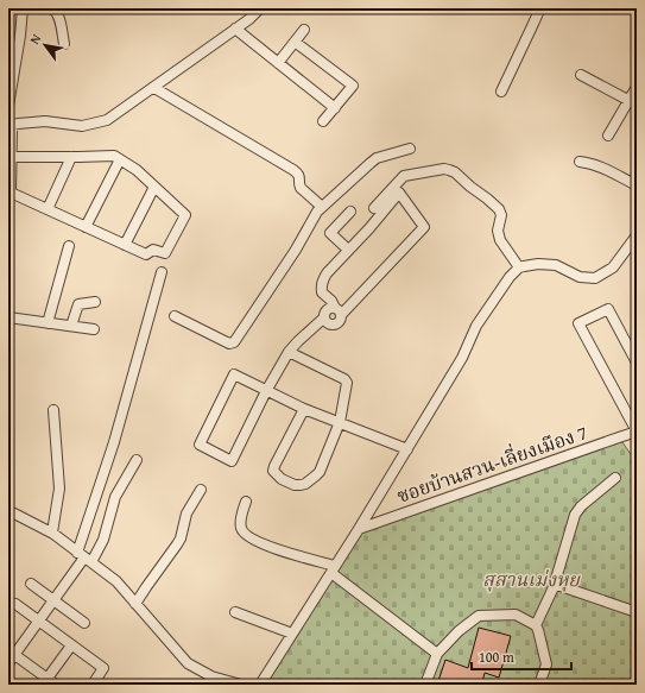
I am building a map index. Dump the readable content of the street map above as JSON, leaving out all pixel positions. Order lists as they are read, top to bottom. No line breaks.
{"streets":{"street":["ซอยบ้านสวน-เลี่ยงเมือง 7"]},"parks":["สุสานเม่งหุย"],"scale_bar":"100 m","north":"top left"}
